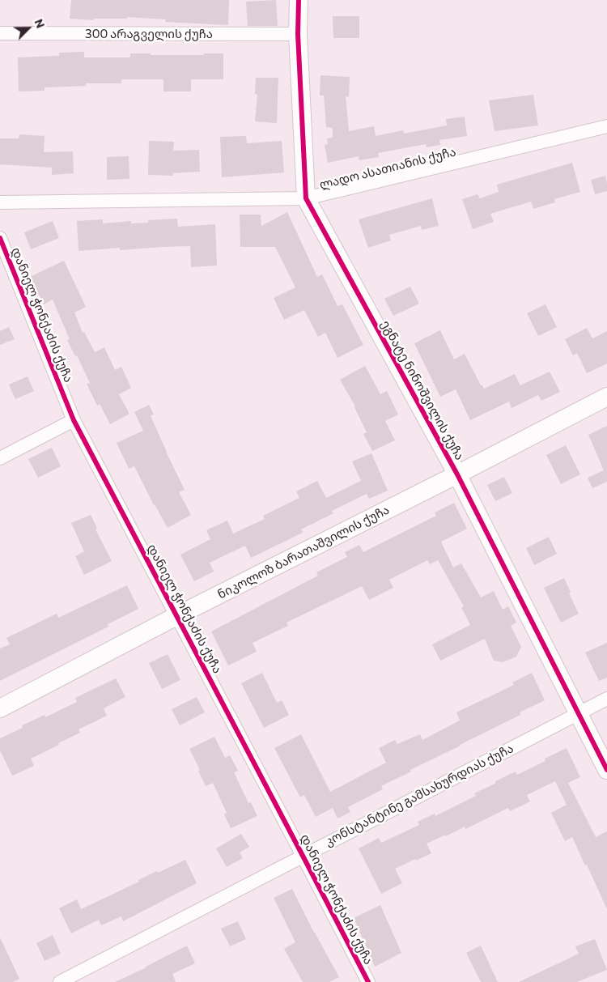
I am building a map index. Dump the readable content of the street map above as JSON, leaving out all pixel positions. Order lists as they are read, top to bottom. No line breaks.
{"streets":{"street":["300 არაგველის ქუჩა","ლადო ასათიანის ქუჩა","დანიელ ჭონქაძის ქუჩა","ეგნატე ნინოშვილის ქუჩა","ნიკოლოზ ბარათაშვილის ქუჩა","კონსტანტინე გამსახურდიას ქუჩა"]},"crossings":[["300 არაგველის ქუჩა","ეგნატე ნინოშვილის ქუჩა"],["ლადო ასათიანის ქუჩა","ეგნატე ნინოშვილის ქუჩა"],["დანიელ ჭონქაძის ქუჩა","ნიკოლოზ ბარათაშვილის ქუჩა"],["დანიელ ჭონქაძის ქუჩა","კონსტანტინე გამსახურდიას ქუჩა"],["ეგნატე ნინოშვილის ქუჩა","ნიკოლოზ ბარათაშვილის ქუჩა"],["ეგნატე ნინოშვილის ქუჩა","კონსტანტინე გამსახურდიას ქუჩა"]],"north":"top right"}
